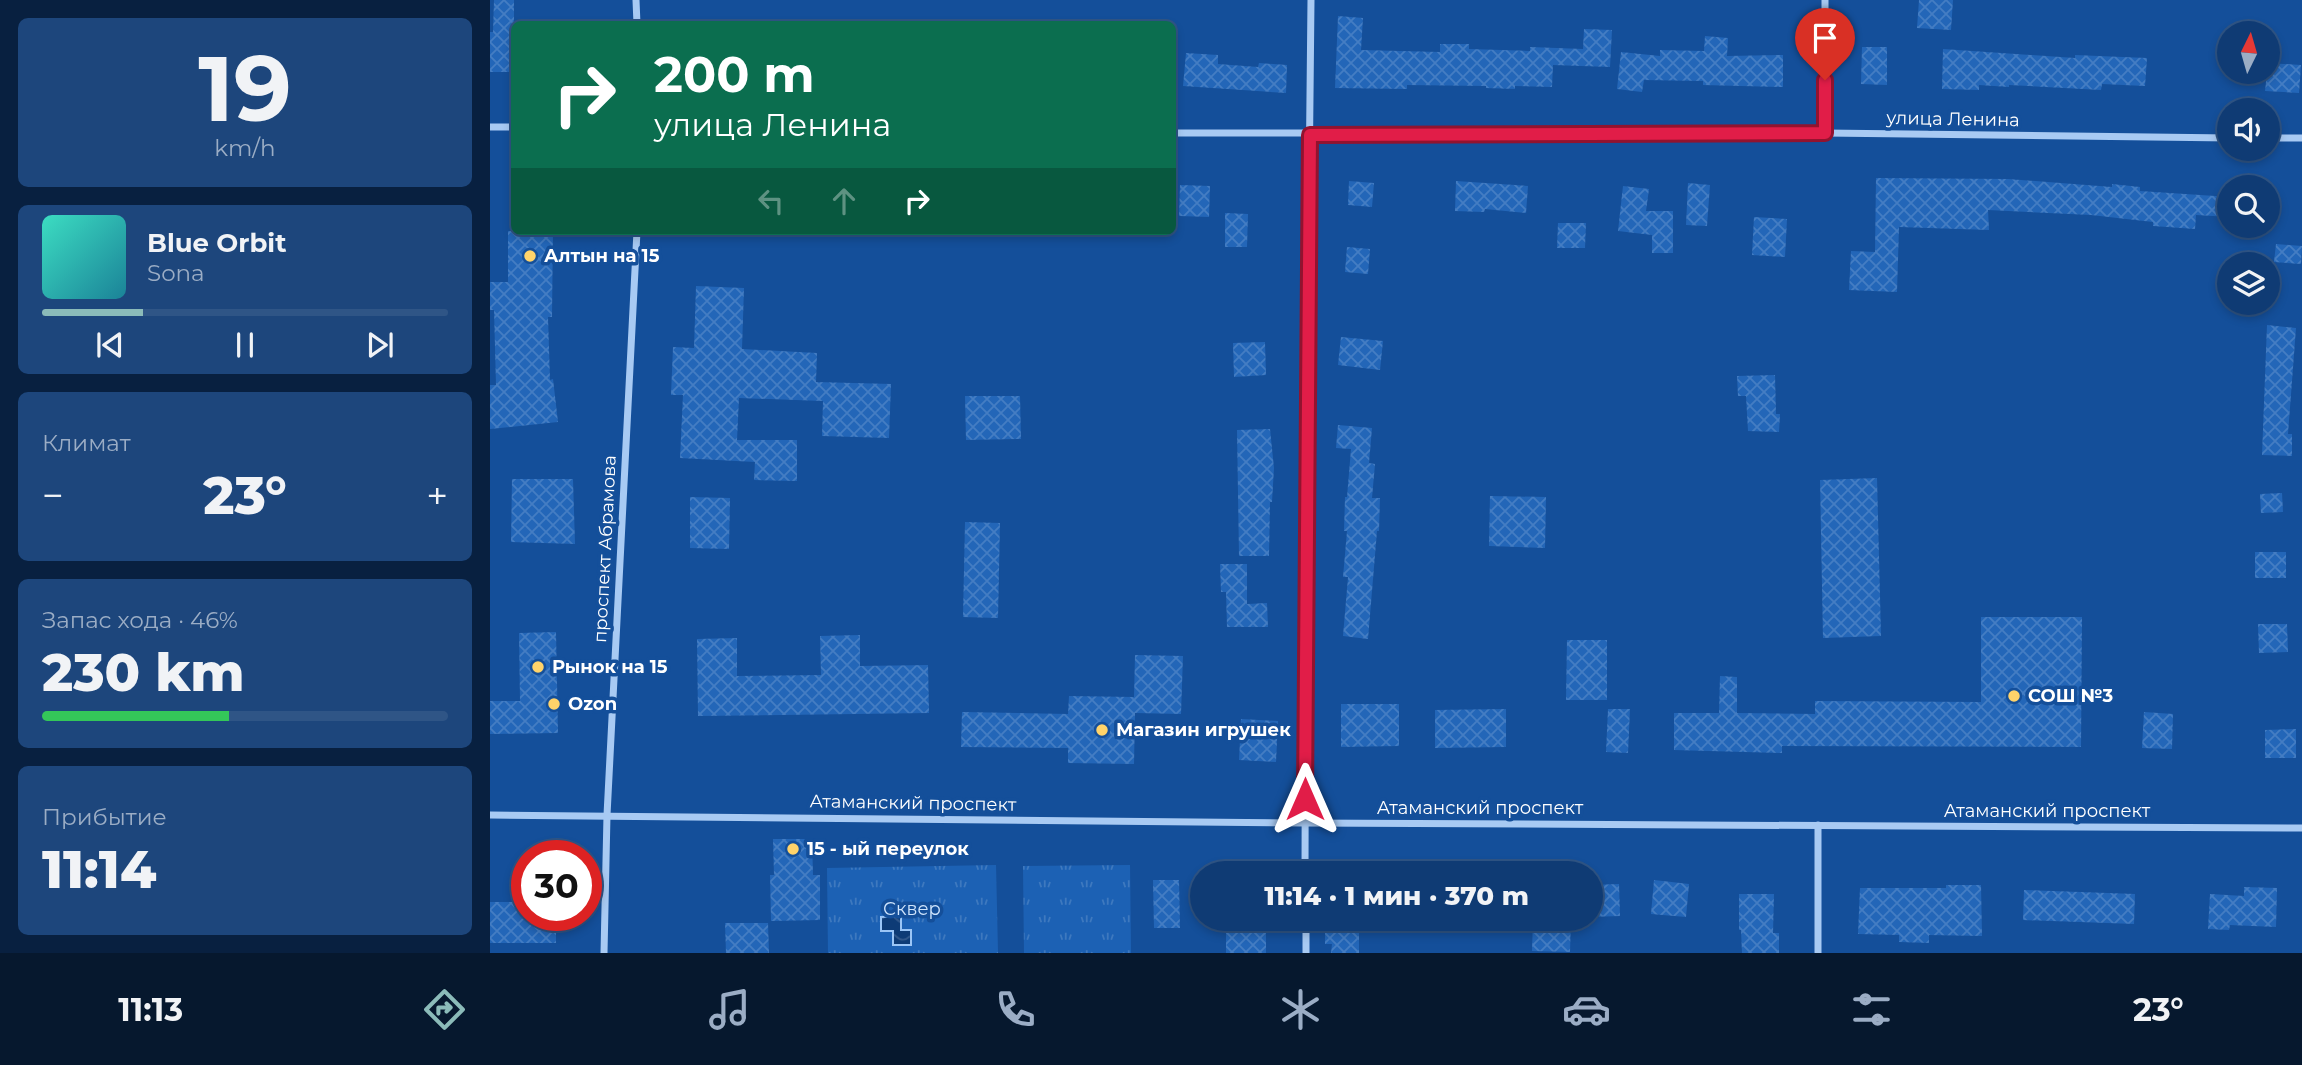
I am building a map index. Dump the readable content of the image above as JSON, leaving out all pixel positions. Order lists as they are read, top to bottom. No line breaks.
{"streets":{"street":["улица Ленина","проспект Абрамова","Атаманский проспект"]},"crossings":[["проспект Абрамова","Атаманский проспект"]],"parks":["Сквер"],"places":["Алтын на 15","Рынок на 15","СОШ №3","Ozon","Магазин игрушек","15 - ый переулок"],"north":"top","page":{"tile":[["19","km/h"],"Климат",["Запас хода · 46%","230 km"],["Прибытие","11:14"]],"turn":["200 m","улица Ленина"],"song":["Blue Orbit","Sona"],"heat":["−","23°","+"],"limit":"30","trip":"11:14 · 1 мин · 370 m","tabs":["11:13","23°"]}}
